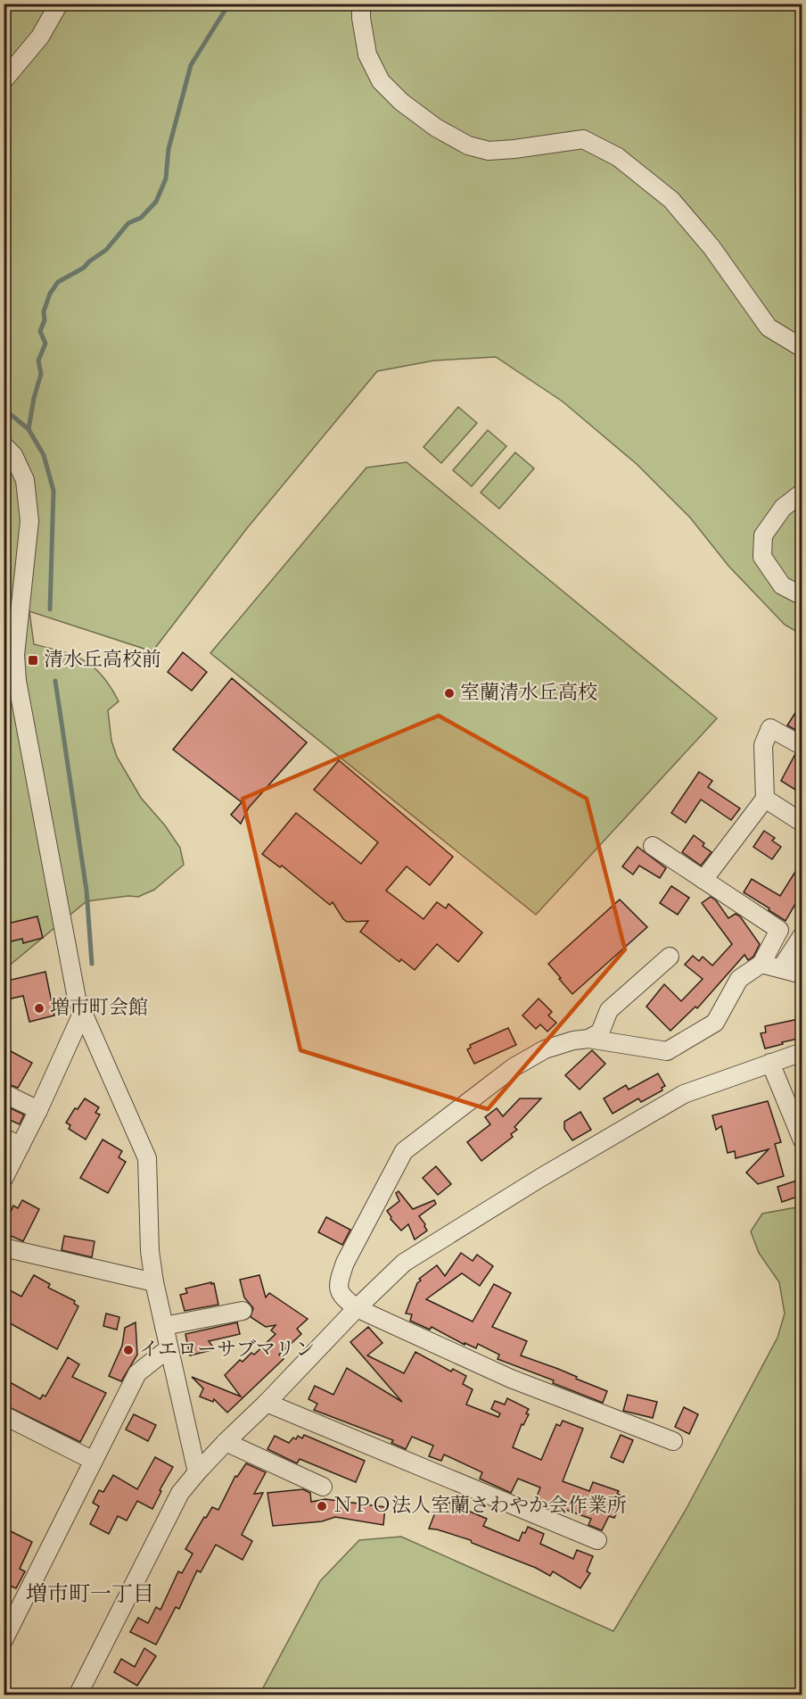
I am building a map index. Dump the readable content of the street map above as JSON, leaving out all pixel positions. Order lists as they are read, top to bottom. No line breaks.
{"districts":["増市町一丁目"],"places":{"transit":["清水丘高校前"],"other":["室蘭清水丘高校","増市町会館","イエローサブマリン","ＮＰＯ法人室蘭さわやか会作業所"]}}
